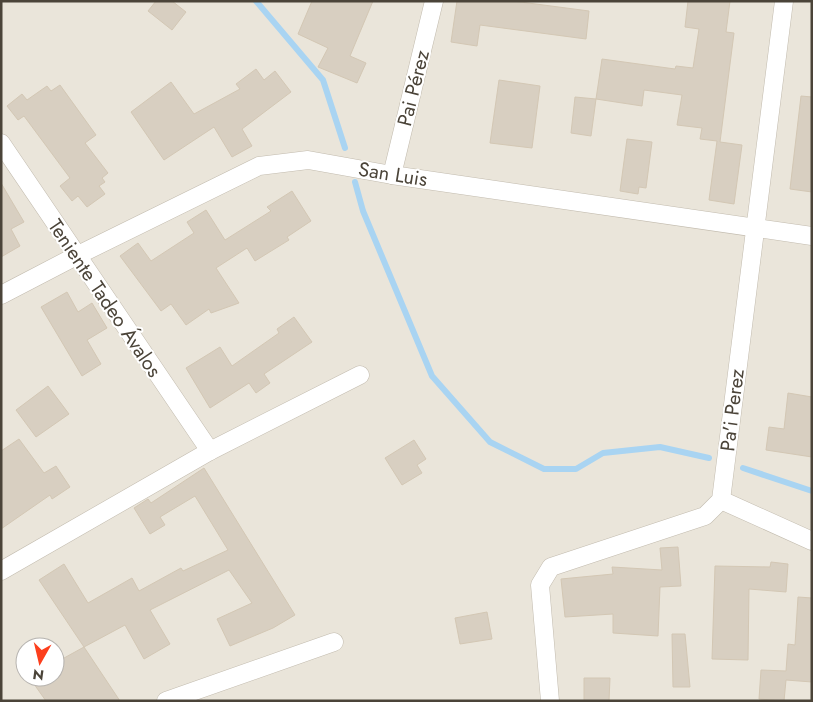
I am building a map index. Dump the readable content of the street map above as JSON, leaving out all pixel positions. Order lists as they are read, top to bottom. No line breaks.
{"streets":{"street":["Pai Pérez","San Luis","Teniente Tadeo Ávalos","Pa'i Perez"]},"crossings":[["Pai Pérez","San Luis"],["San Luis","Teniente Tadeo Ávalos"],["San Luis","Pa'i Perez"]],"north":"bottom"}
